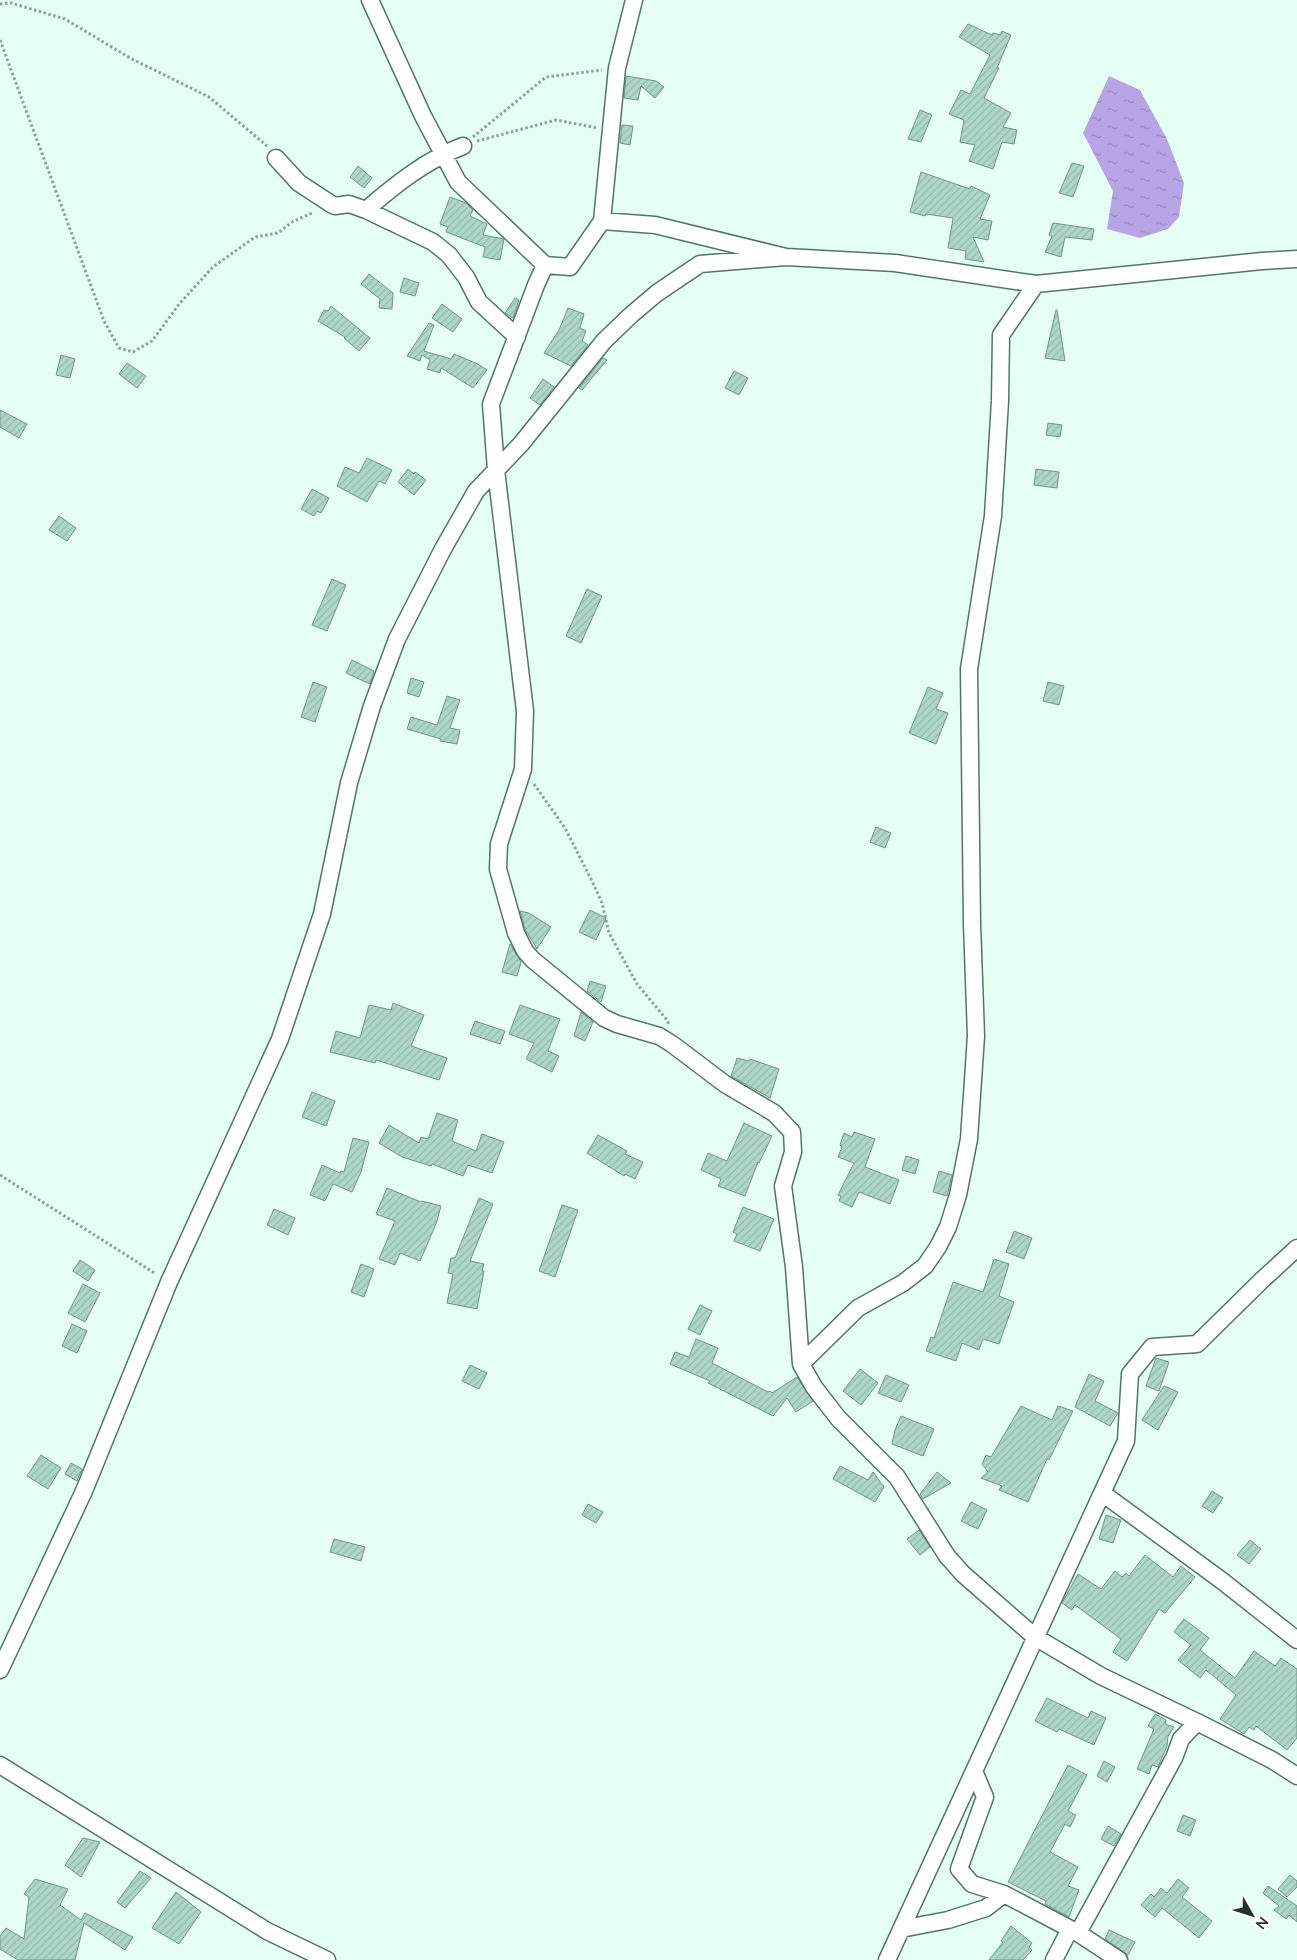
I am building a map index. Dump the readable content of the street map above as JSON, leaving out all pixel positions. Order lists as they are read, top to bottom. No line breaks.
{"north":"bottom right"}
